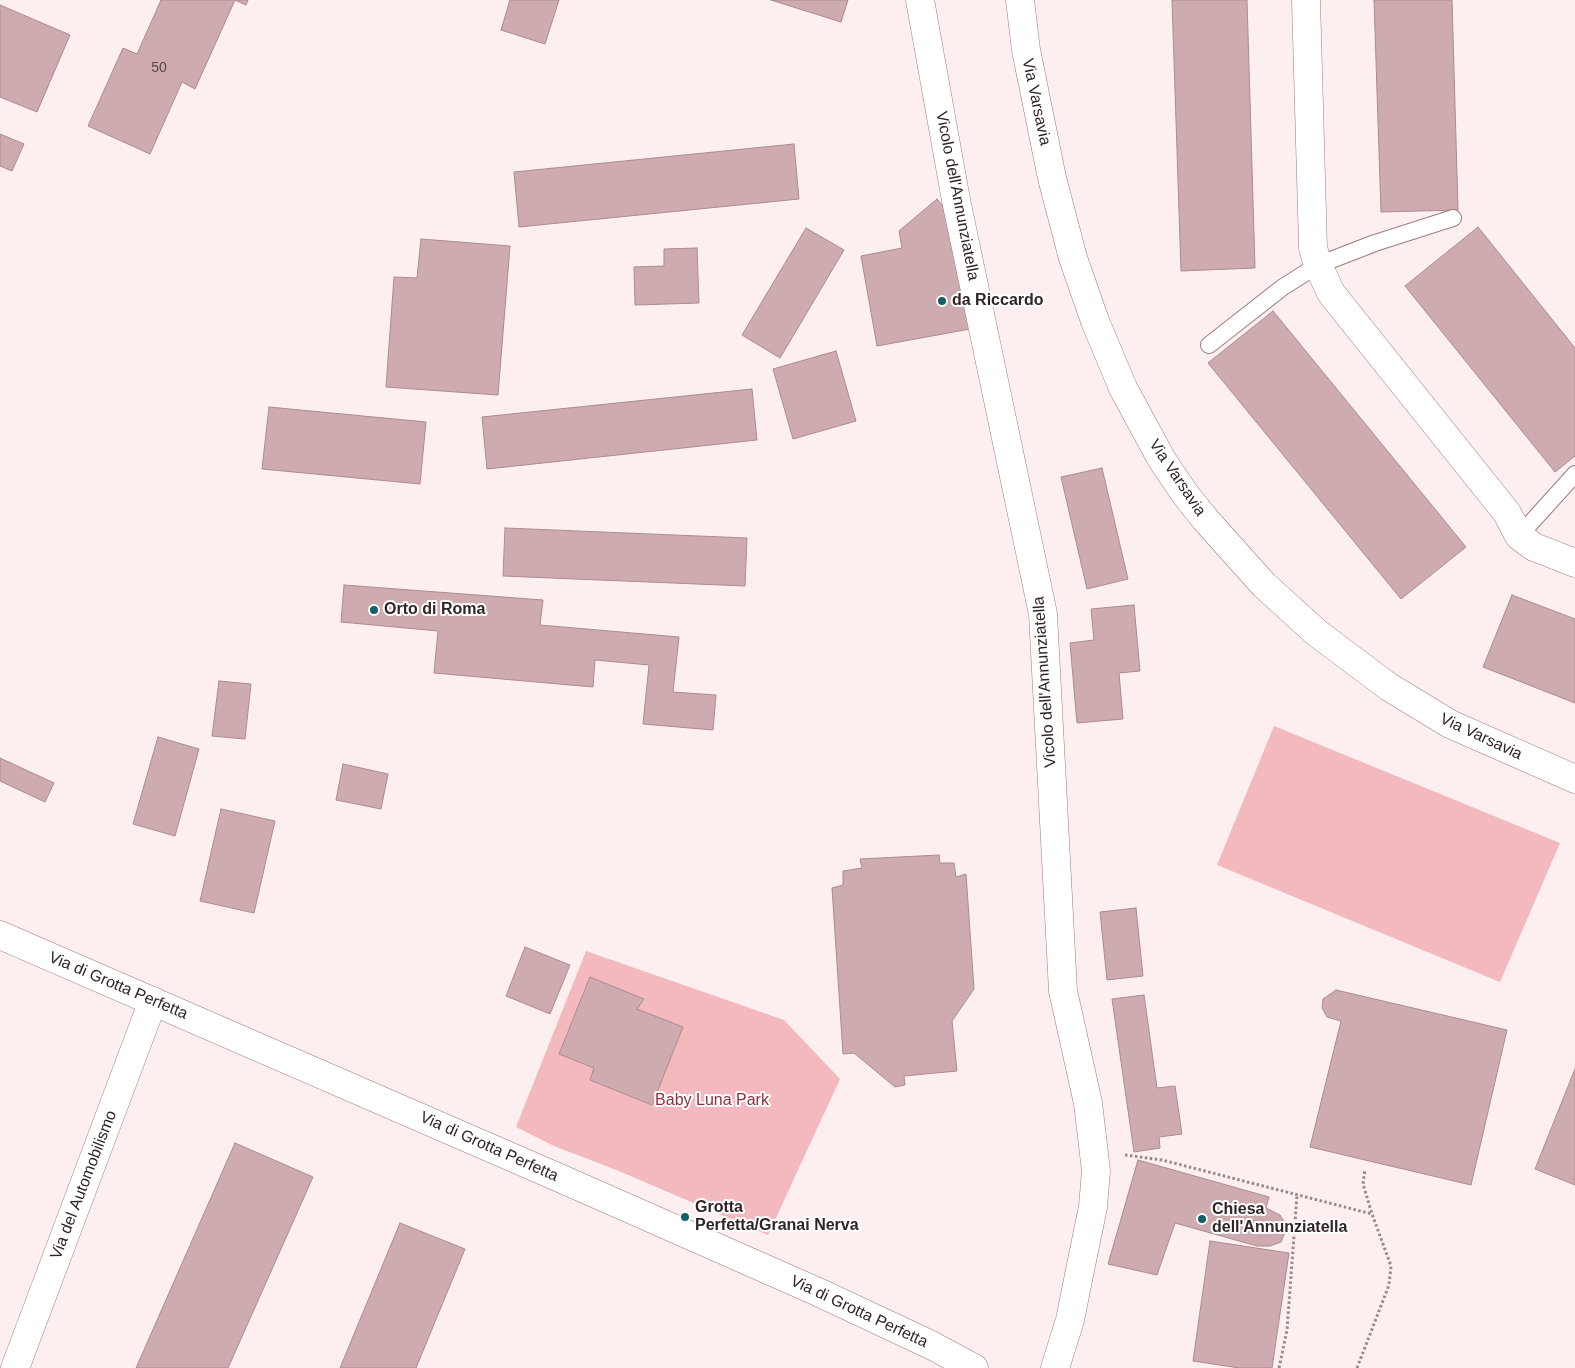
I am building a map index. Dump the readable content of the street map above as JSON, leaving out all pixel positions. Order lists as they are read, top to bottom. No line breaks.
{"streets":{"street":["Via Varsavia","Vicolo dell'Annunziatella","Via di Grotta Perfetta","Via del Automobilismo"]},"crossings":[["Via di Grotta Perfetta","Via del Automobilismo"]],"parks":["Baby Luna Park"],"places":["da Riccardo","Orto di Roma","Grotta Perfetta/Granai Nerva","Chiesa dell'Annunziatella"],"house_numbers":["50"]}
